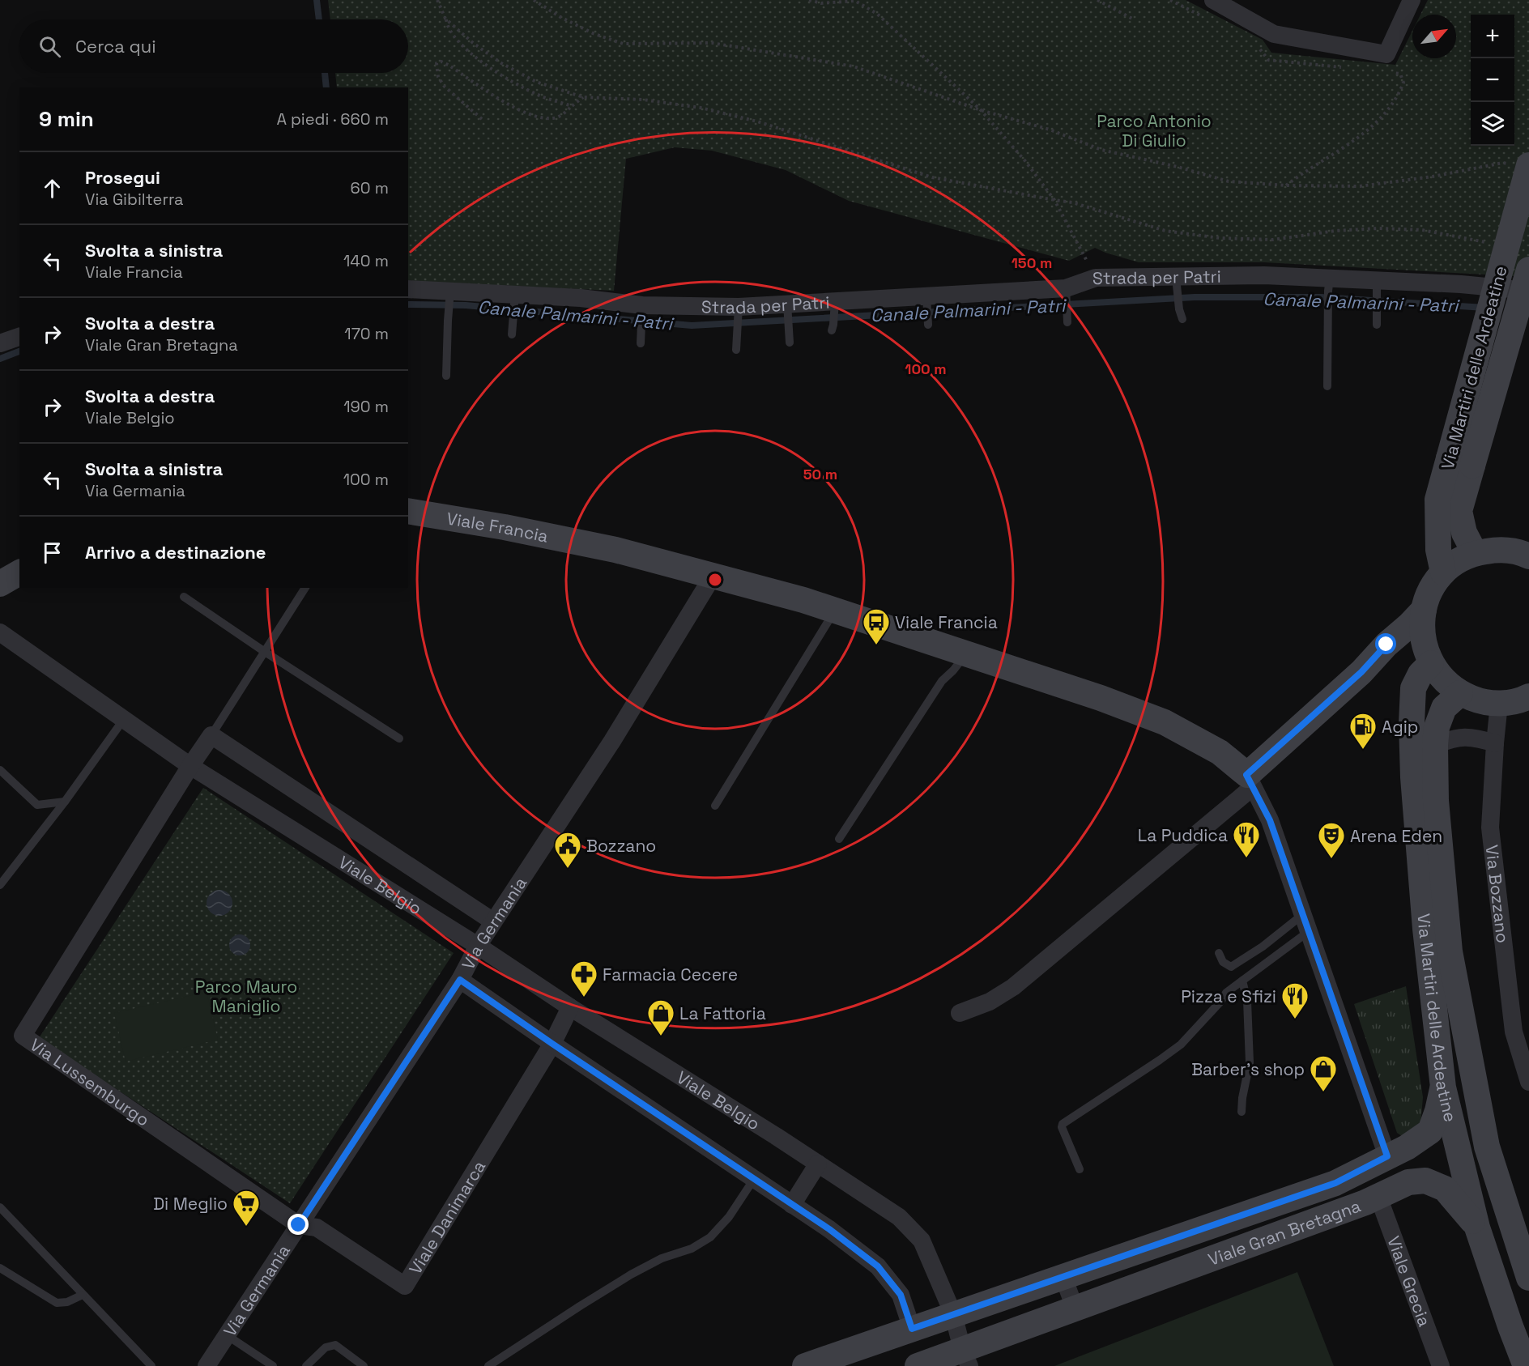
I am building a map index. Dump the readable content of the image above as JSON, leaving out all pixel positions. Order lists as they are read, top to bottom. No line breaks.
{"streets":{"street":["Strada per Patri","Via Martiri delle Ardeatine","Viale Francia","Viale Belgio","Via Bozzano","Via Germania","Via Lussemburgo","Viale Danimarca","Viale Gran Bretagna","Viale Grecia"]},"crossings":[["Via Martiri delle Ardeatine","Viale Gran Bretagna"],["Viale Francia","Via Germania"],["Viale Francia","Viale Gran Bretagna"],["Viale Belgio","Via Germania"],["Viale Belgio","Via Lussemburgo"],["Viale Belgio","Viale Gran Bretagna"],["Via Germania","Via Lussemburgo"],["Via Germania","Viale Danimarca"],["Via Lussemburgo","Viale Danimarca"],["Viale Gran Bretagna","Viale Grecia"]],"water":["Canale Palmarini - Patri"],"parks":["Parco Antonio Di Giulio","Parco Mauro Maniglio"],"places":{"bus stop":["Viale Francia"],"fuel station":["Agip"],"restaurant":["La Puddica","Pizza e Sfizi"],"theatre":["Arena Eden"],"public building":["Bozzano"],"pharmacy":["Farmacia Cecere"],"shop":["La Fattoria","Barber's shop"],"supermarket":["Di Meglio"]},"north":"top right","page":{"map_buttons":["+","−"],"search":"Cerca qui","heading":["9 min","A piedi · 660 m"],"list":[["Prosegui","Via Gibilterra","60 m"],["Svolta a sinistra","Viale Francia","140 m"],["Svolta a destra","Viale Gran Bretagna","170 m"],["Svolta a destra","Viale Belgio","190 m"],["Svolta a sinistra","Via Germania","100 m"],"Arrivo a destinazione"]},"rings":["150 m","100 m","50 m"]}
